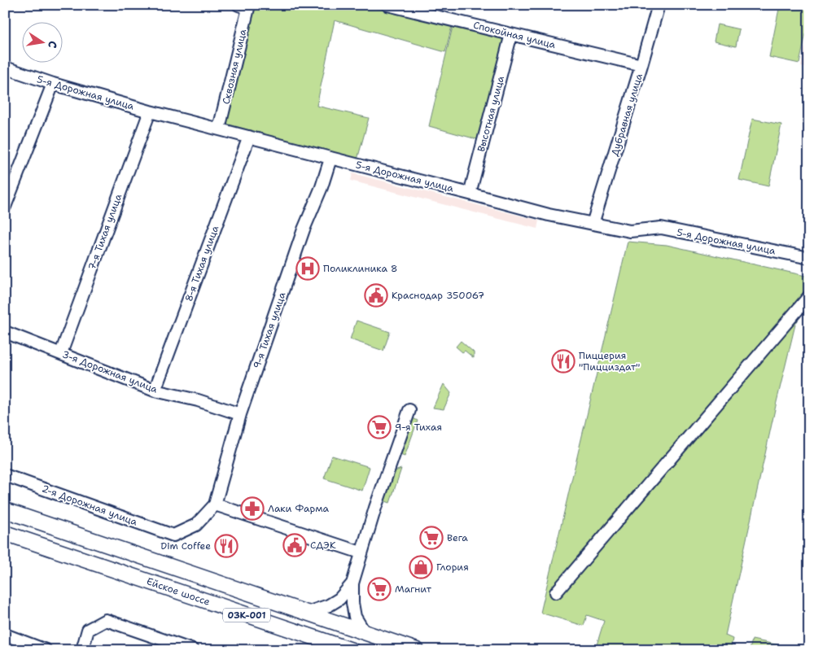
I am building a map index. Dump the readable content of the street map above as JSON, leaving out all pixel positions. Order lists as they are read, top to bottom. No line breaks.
{"streets":{"main road":["Ейское шоссе","03К-001"],"street":["Спокойная улица","Сквозная улица","5-я Дорожная улица","Высотная улица","Дубравная улица","7-я Тихая улица","8-я Тихая улица","9-я Тихая улица","3-я Дорожная улица","2-я Дорожная улица"]},"crossings":[["Спокойная улица","Высотная улица"],["Спокойная улица","Дубравная улица"],["Сквозная улица","5-я Дорожная улица"],["5-я Дорожная улица","Высотная улица"],["5-я Дорожная улица","Дубравная улица"],["5-я Дорожная улица","7-я Тихая улица"],["5-я Дорожная улица","8-я Тихая улица"],["5-я Дорожная улица","9-я Тихая улица"],["7-я Тихая улица","3-я Дорожная улица"],["8-я Тихая улица","3-я Дорожная улица"],["9-я Тихая улица","3-я Дорожная улица"],["9-я Тихая улица","2-я Дорожная улица"]],"places":{"hospital":["Поликлиника 8"],"public building":["Краснодар 350067","СДЭК"],"restaurant":["Пиццерия \"Пицциздат\"","Dim Coffee"],"supermarket":["9-я Тихая","Вега","Магнит"],"pharmacy":["Лаки Фарма"],"shop":["Глория"]},"north":"right"}
